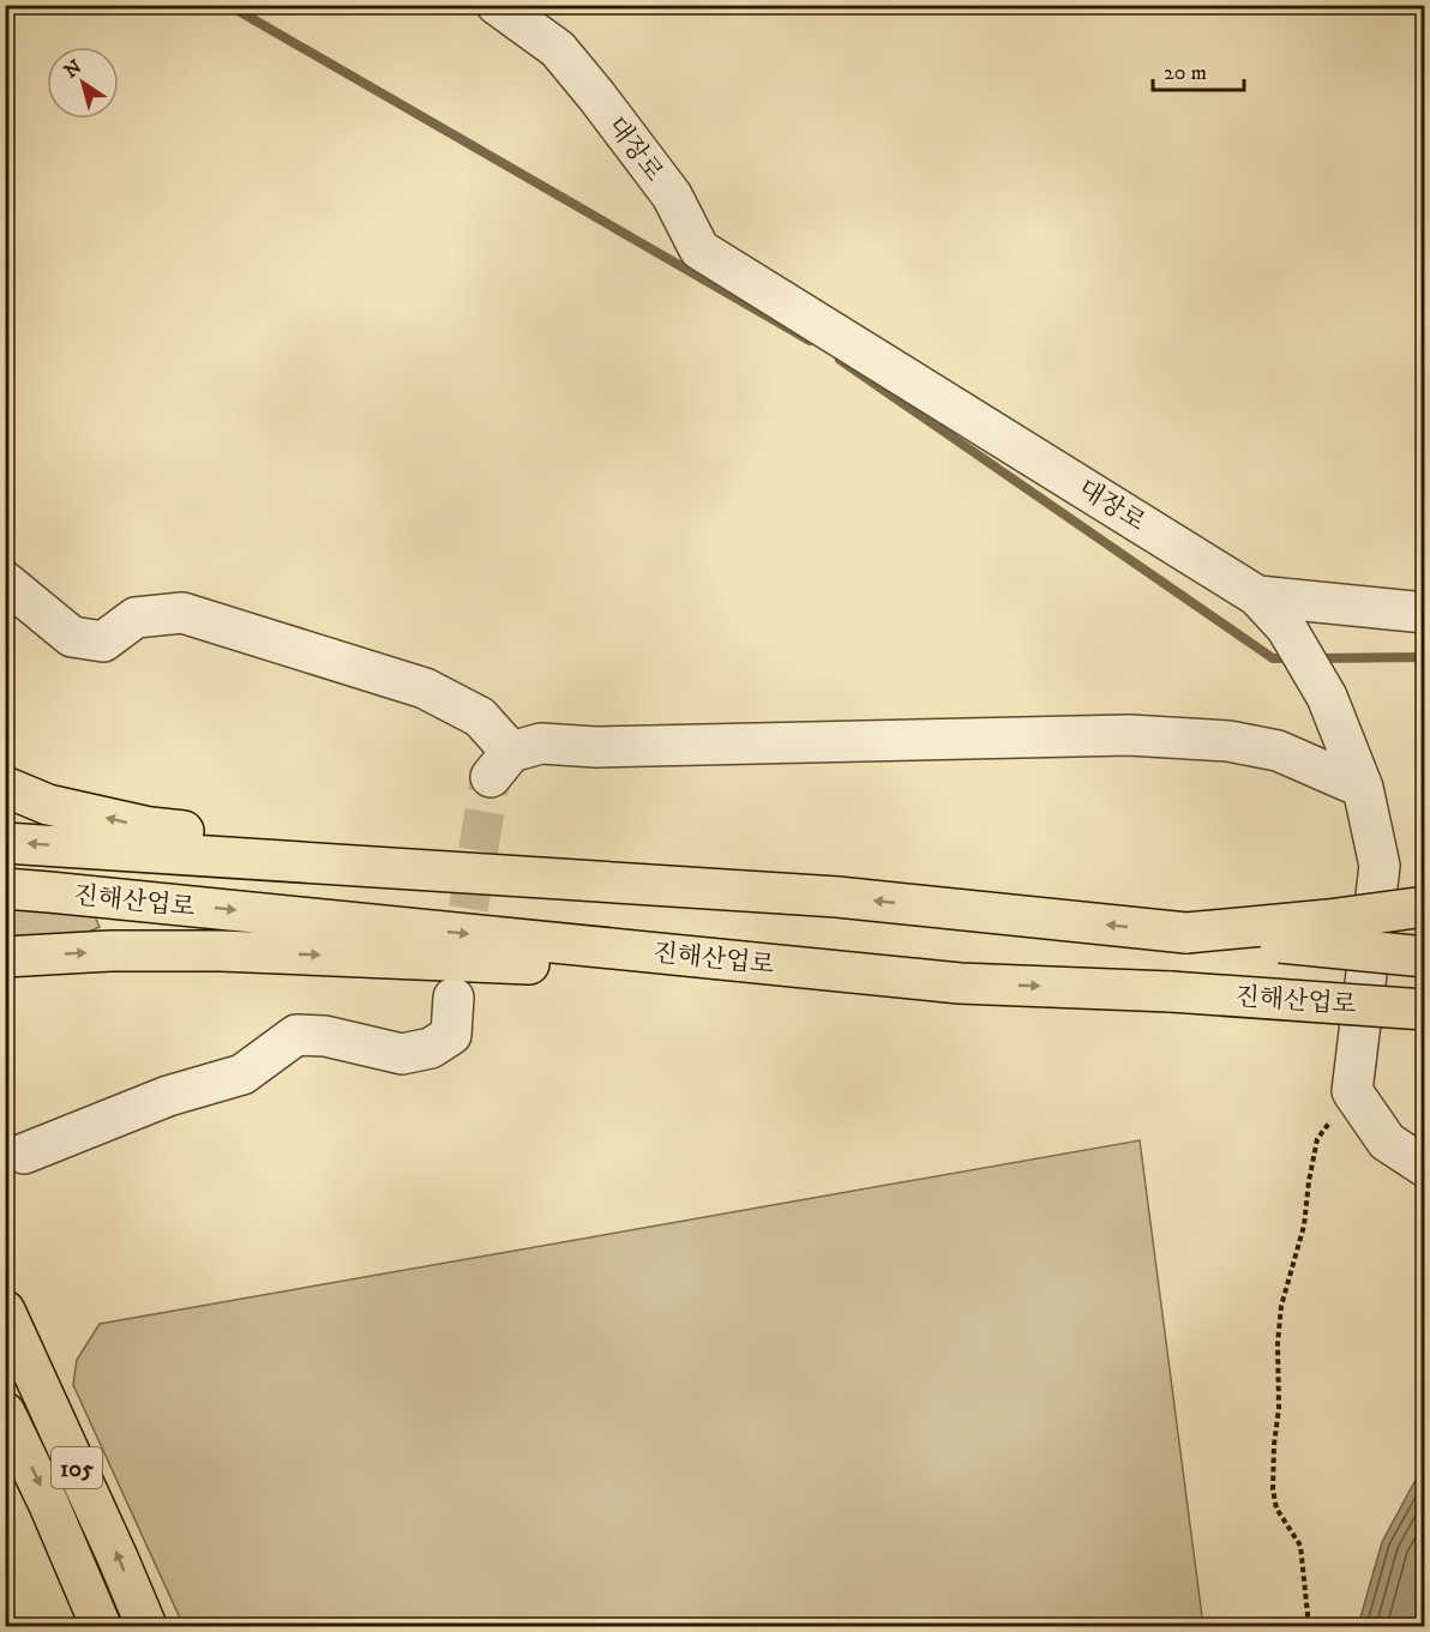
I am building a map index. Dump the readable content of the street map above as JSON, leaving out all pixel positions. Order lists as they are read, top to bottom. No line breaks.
{"streets":{"highway":["진해산업로","105"],"street":["대장로"]},"scale_bar":"20 m","north":"top left"}
